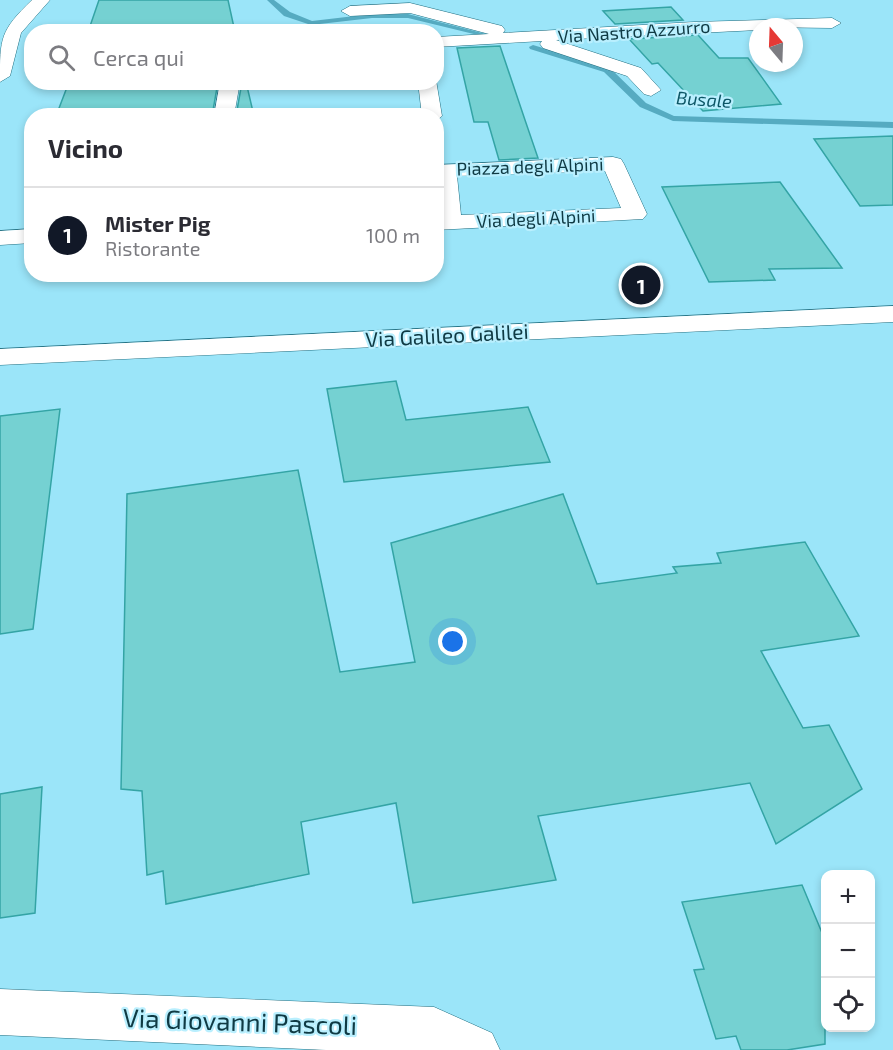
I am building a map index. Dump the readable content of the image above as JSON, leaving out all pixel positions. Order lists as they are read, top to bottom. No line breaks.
{"streets":{"street":["Via Nastro Azzurro","Piazza degli Alpini","Via degli Alpini","Via Galileo Galilei","Via Giovanni Pascoli"]},"crossings":[["Piazza degli Alpini","Via degli Alpini"]],"water":["Busale"],"north":"top","page":{"search":"Cerca qui","heading":"Vicino","list":[{"mark":"1","name":"Mister Pig","note":"Ristorante","value":"100 m"}],"pins":"1","map_buttons":["+","−"]}}
